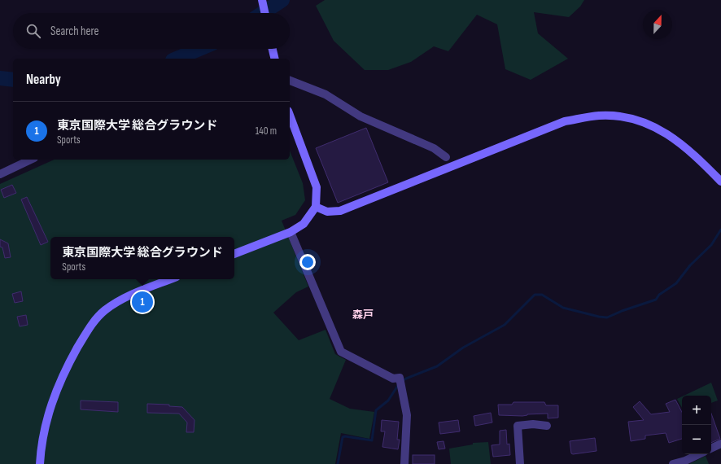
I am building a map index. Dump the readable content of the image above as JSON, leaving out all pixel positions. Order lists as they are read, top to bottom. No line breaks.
{"districts":["森戸"],"north":"top","page":{"search":"Search here","heading":"Nearby","list":[{"mark":"1","name":"東京国際大学 総合グラウンド","note":"Sports","value":"140 m"}],"popup":["東京国際大学 総合グラウンド","Sports"],"pins":"1","map_buttons":["+","−"]}}
